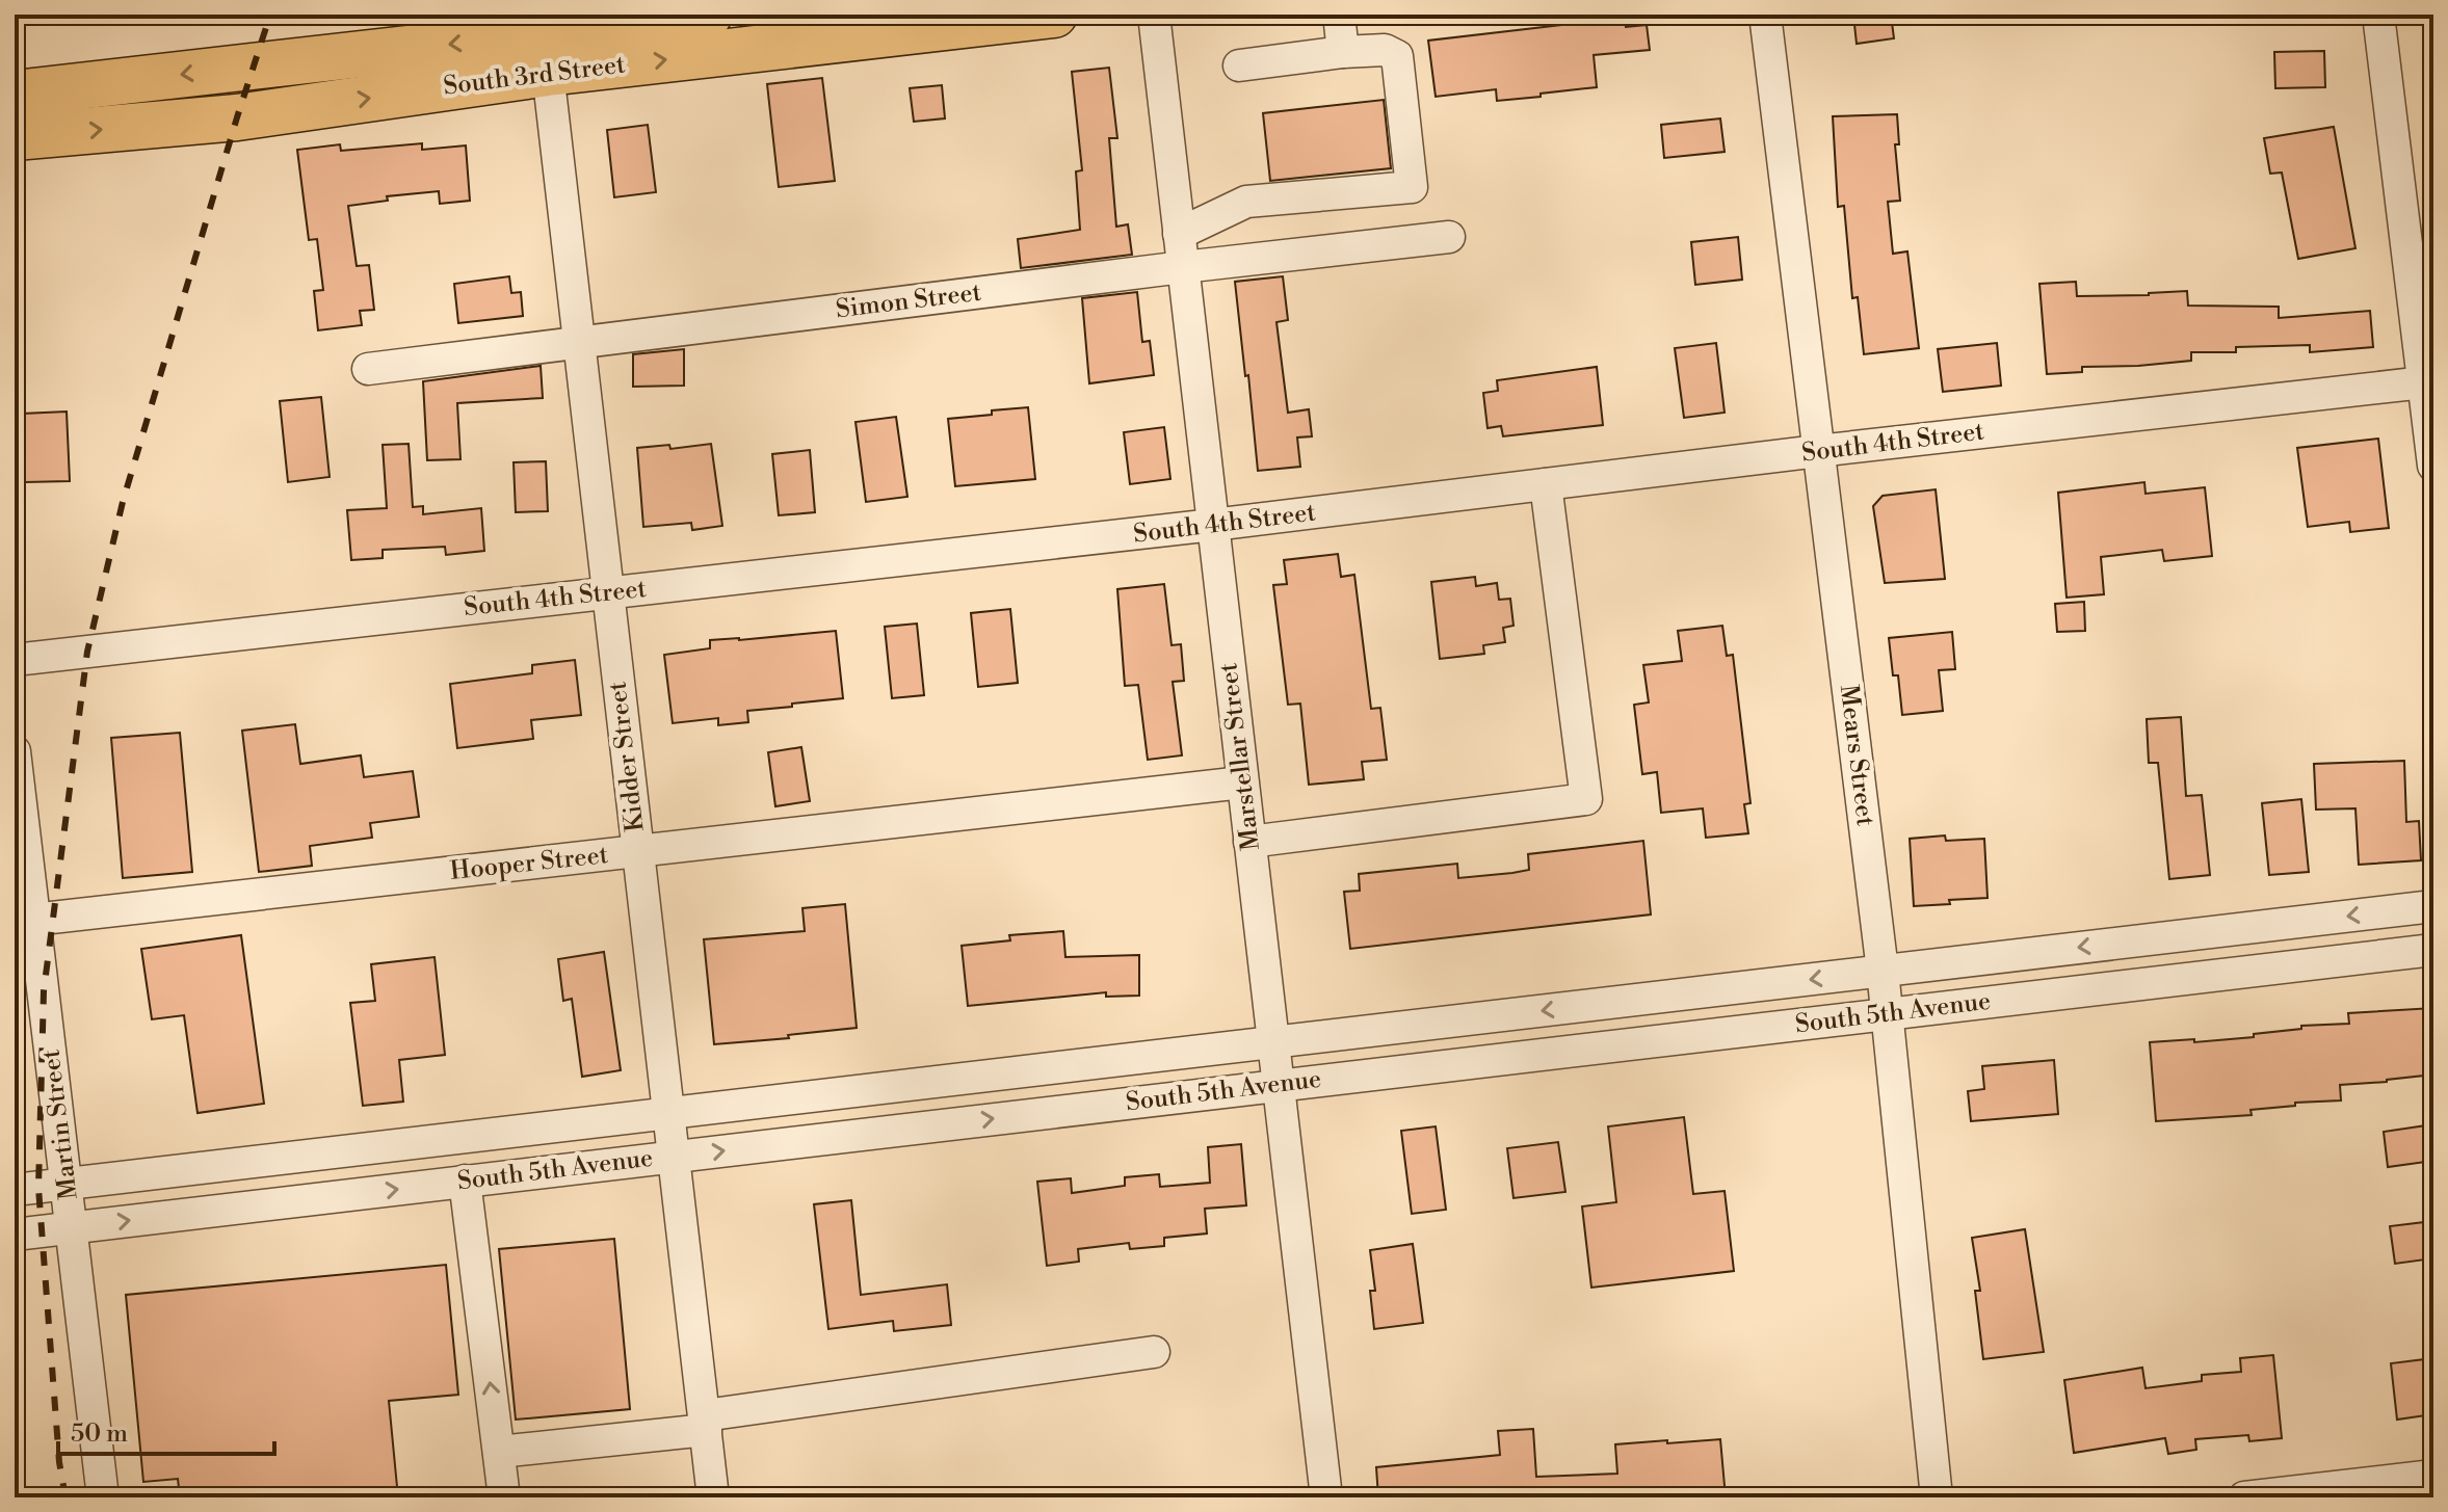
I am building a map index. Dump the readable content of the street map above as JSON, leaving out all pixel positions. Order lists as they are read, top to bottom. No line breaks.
{"streets":{"highway":["South 3rd Street"],"street":["Simon Street","South 4th Street","Mears Street","Kidder Street","Marstellar Street","Hooper Street","South 5th Avenue","Martin Street"]},"crossings":[["South 3rd Street","Kidder Street"],["Simon Street","Kidder Street"],["Simon Street","Marstellar Street"],["South 4th Street","Mears Street"],["South 4th Street","Kidder Street"],["South 4th Street","Marstellar Street"],["Mears Street","South 5th Avenue"],["Kidder Street","Hooper Street"],["Kidder Street","South 5th Avenue"],["Marstellar Street","Hooper Street"],["Marstellar Street","South 5th Avenue"],["Hooper Street","Martin Street"],["South 5th Avenue","Martin Street"]],"scale_bar":"50 m"}
